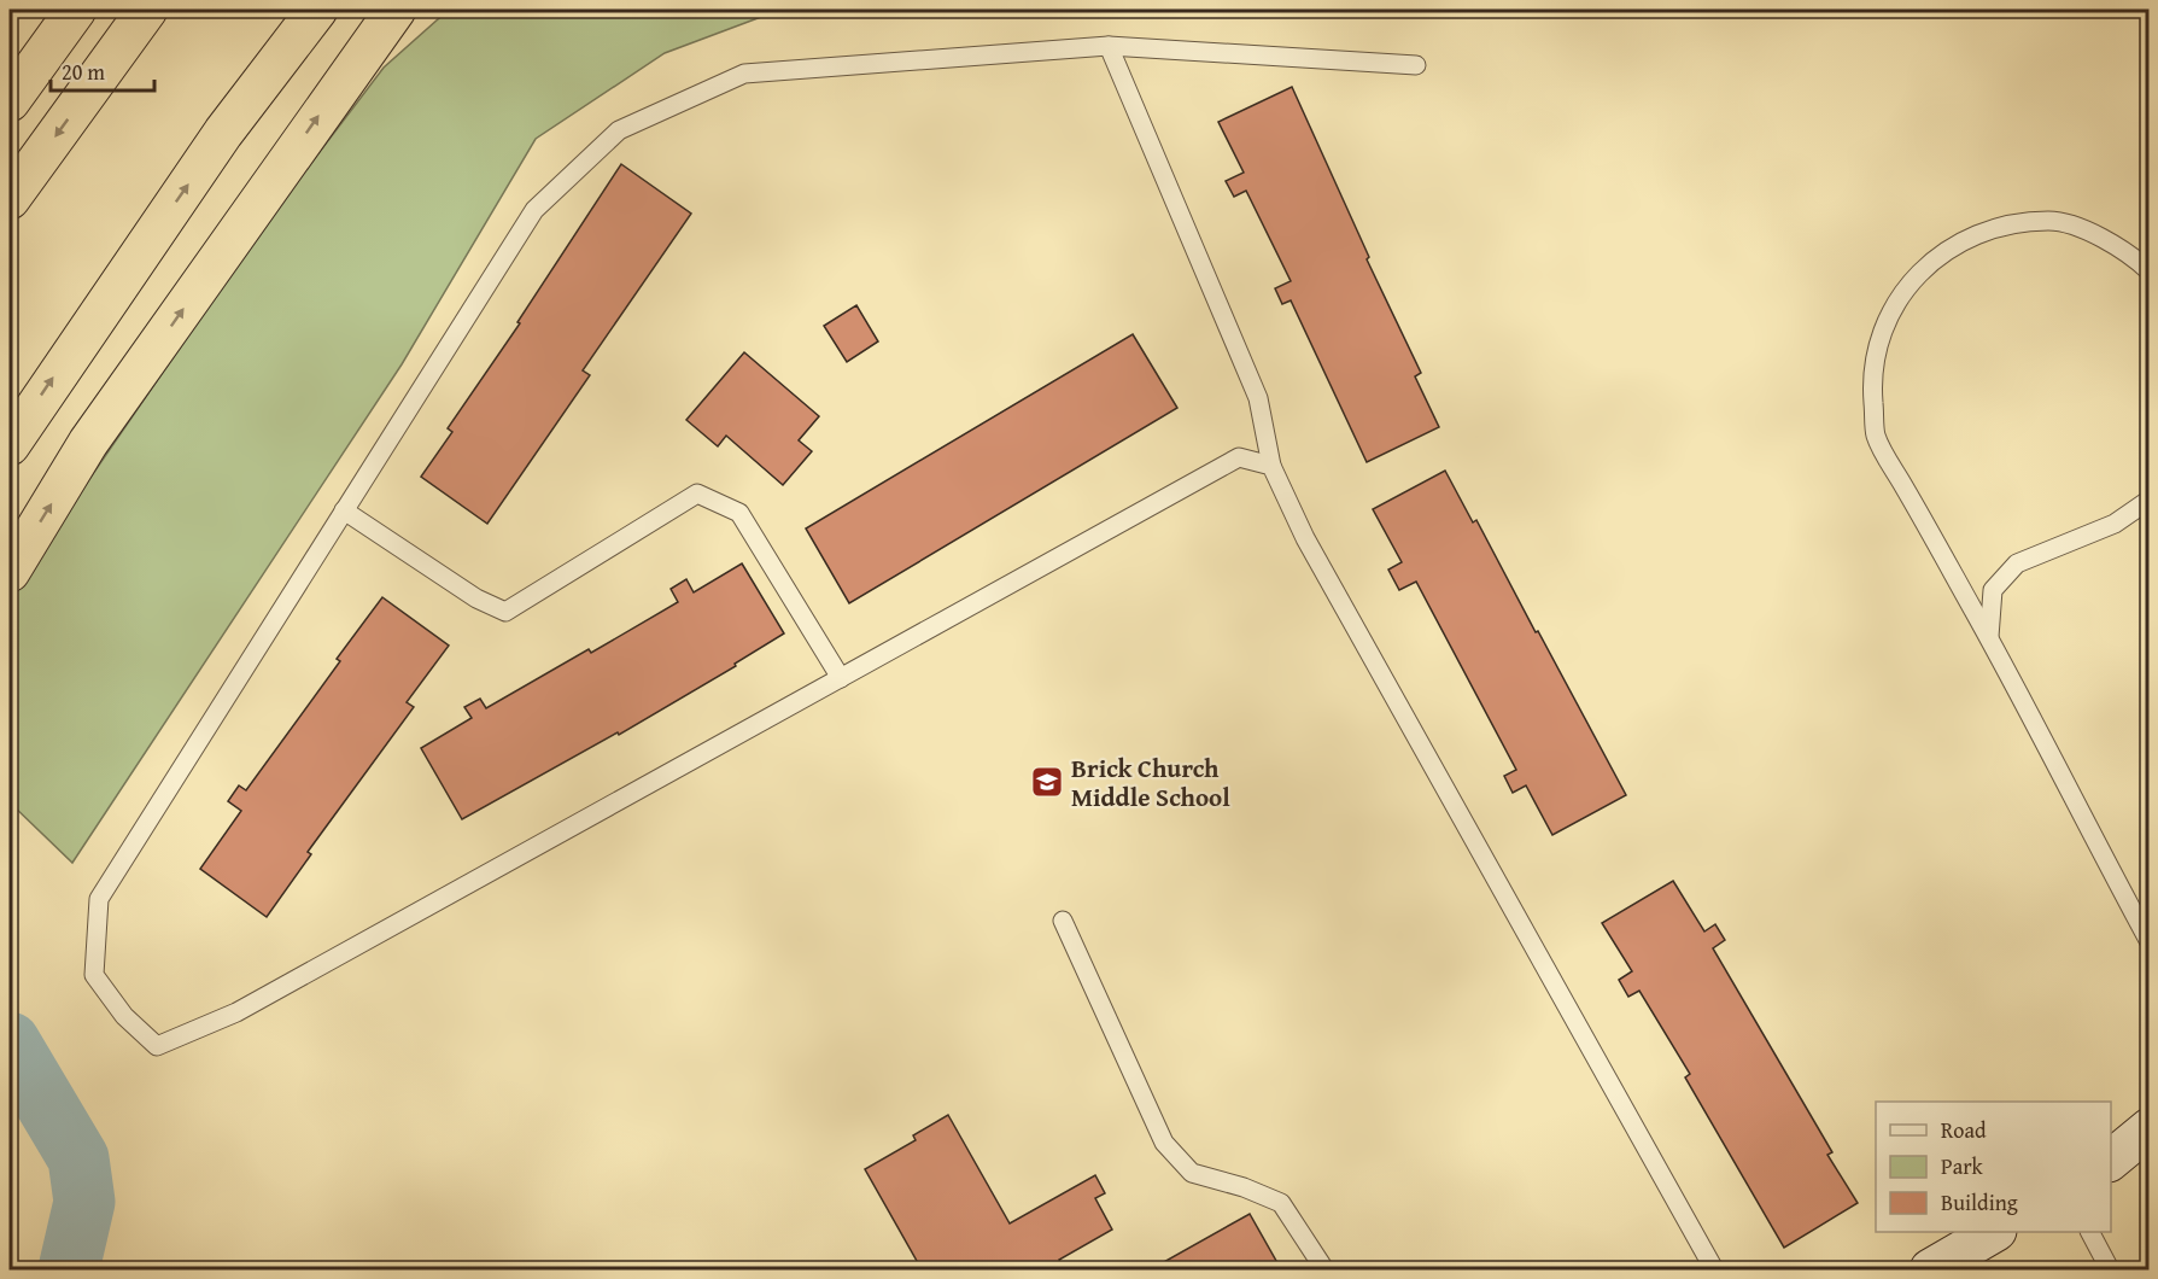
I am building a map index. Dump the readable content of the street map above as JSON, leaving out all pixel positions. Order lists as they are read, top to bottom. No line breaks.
{"places":{"school or university":["Brick Church Middle School"]},"legend":["Road","Park","Building"],"scale_bar":"20 m"}
